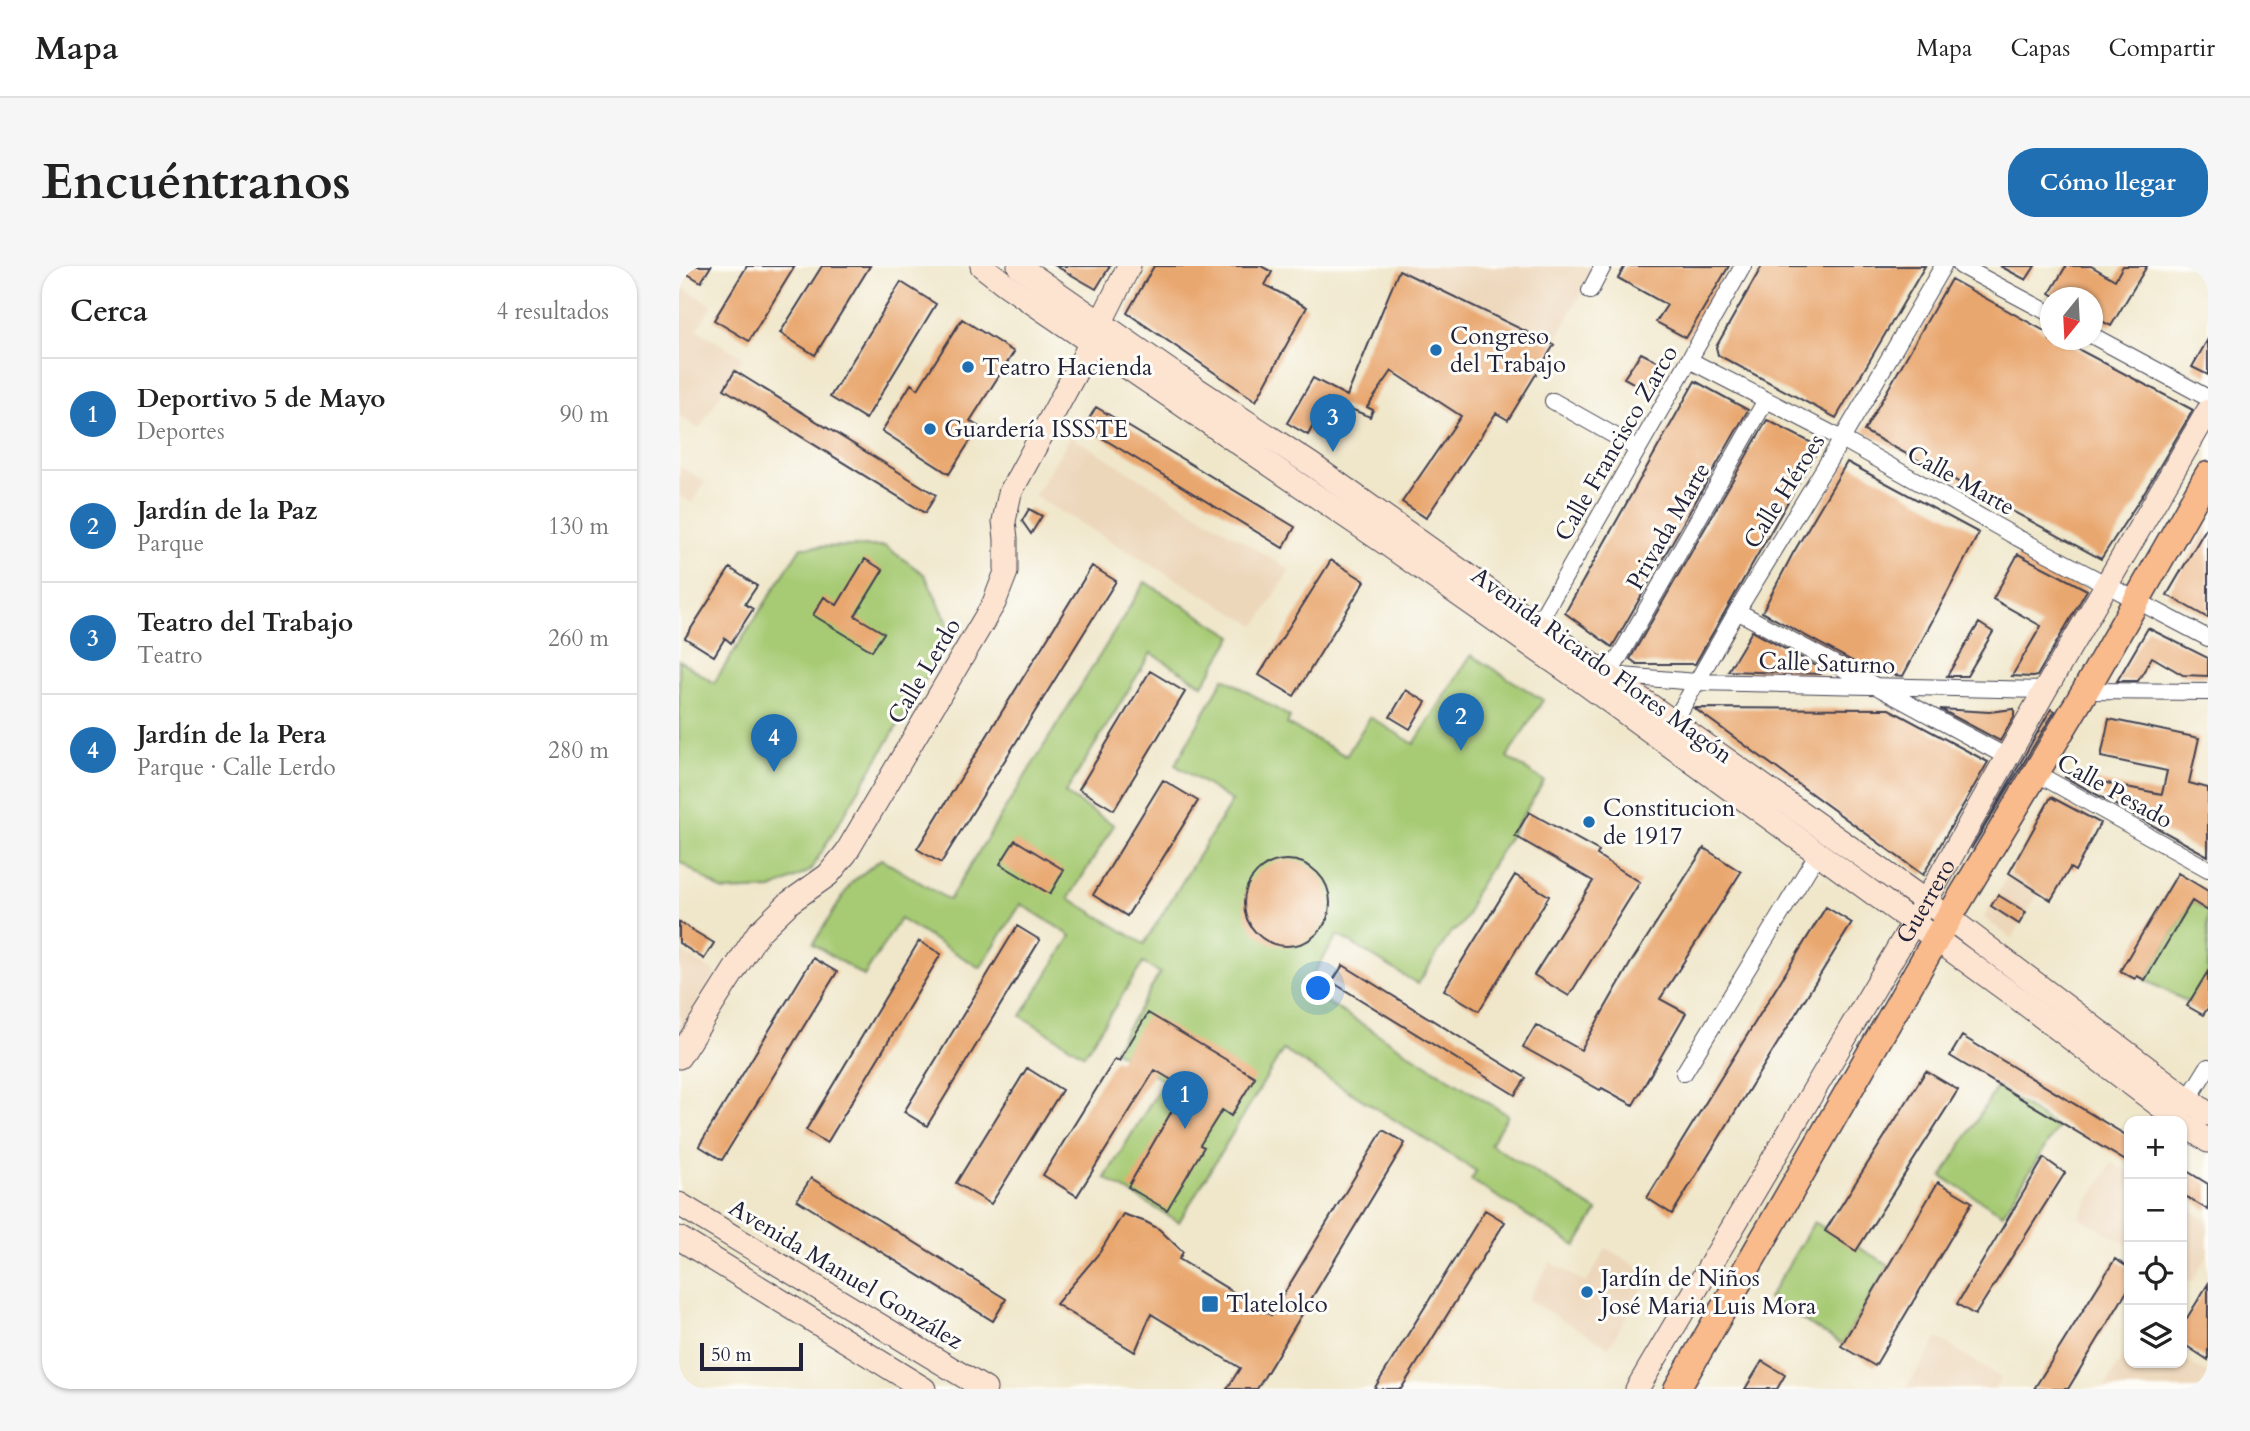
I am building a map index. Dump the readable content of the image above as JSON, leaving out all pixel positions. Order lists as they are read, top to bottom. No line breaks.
{"streets":{"main road":["Avenida Ricardo Flores Magón","Calle Lerdo","Guerrero","Avenida Manuel González"],"street":["Calle Francisco Zarco","Calle Marte","Calle Héroes","Privada Marte","Calle Saturno","Calle Pesado"]},"crossings":[["Calle Francisco Zarco","Calle Marte"],["Calle Francisco Zarco","Avenida Ricardo Flores Magón"],["Calle Marte","Calle Héroes"],["Calle Marte","Privada Marte"],["Calle Marte","Guerrero"],["Calle Héroes","Calle Saturno"],["Calle Héroes","Avenida Ricardo Flores Magón"],["Privada Marte","Calle Saturno"],["Privada Marte","Avenida Ricardo Flores Magón"],["Calle Saturno","Avenida Ricardo Flores Magón"],["Calle Saturno","Guerrero"],["Avenida Ricardo Flores Magón","Calle Lerdo"],["Avenida Ricardo Flores Magón","Guerrero"],["Calle Pesado","Guerrero"]],"places":{"other":["Congreso del Trabajo","Teatro Hacienda","Guardería ISSSTE","Constitucion de 1917","Jardín de Niños José Maria Luis Mora"],"transit":["Tlatelolco"]},"scale_bar":"50 m","north":"bottom","page":{"header":"Mapa","nav":["Mapa","Capas","Compartir"],"buttons":"Cómo llegar","title":"Encuéntranos","heading":["Cerca","4 resultados"],"list":[{"mark":"1","name":"Deportivo 5 de Mayo","note":"Deportes","value":"90 m"},{"mark":"2","name":"Jardín de la Paz","note":"Parque","value":"130 m"},{"mark":"3","name":"Teatro del Trabajo","note":"Teatro","value":"260 m"},{"mark":"4","name":"Jardín de la Pera","note":"Parque · Calle Lerdo","value":"280 m"}],"pins":["3","2","4","1"],"map_buttons":["+","−"],"scale":"50 m"}}
